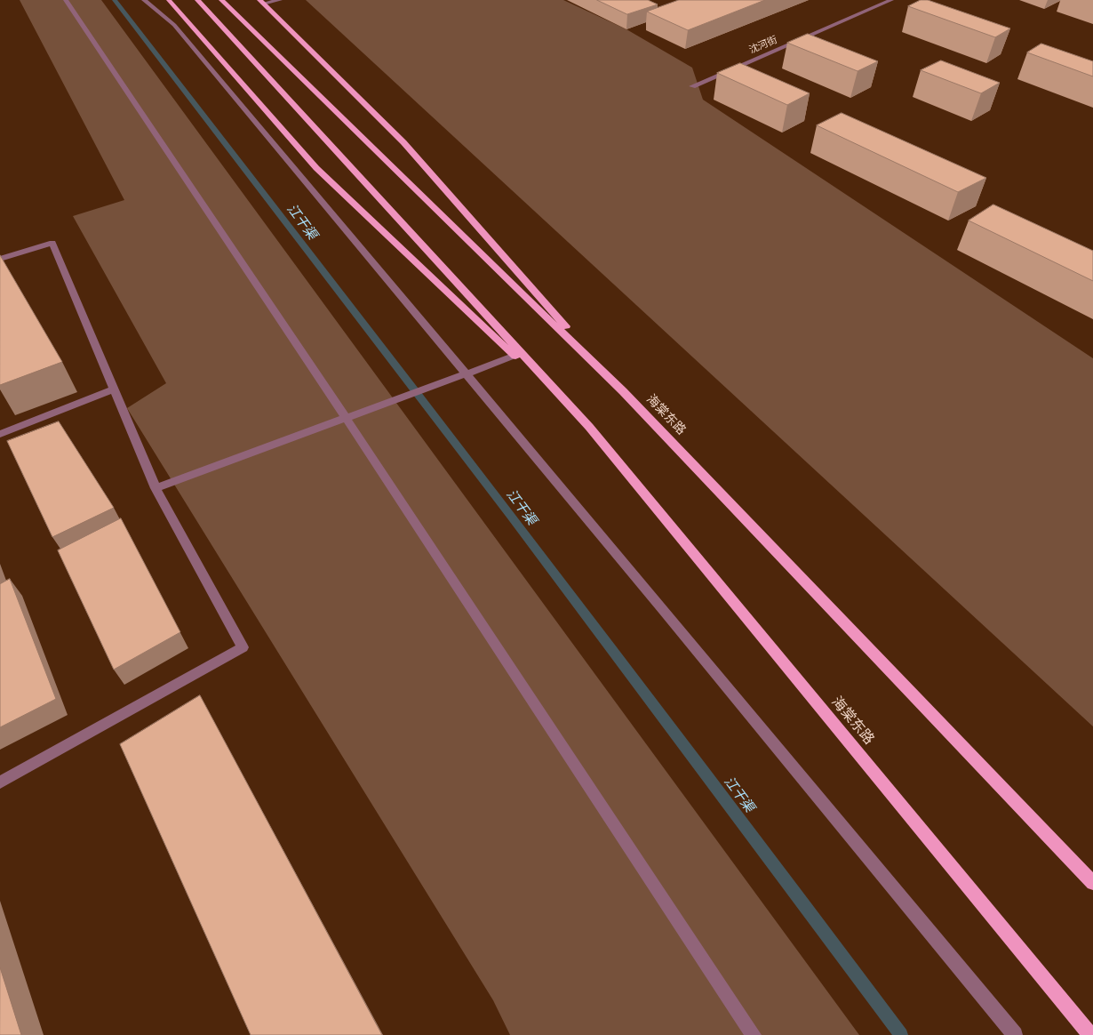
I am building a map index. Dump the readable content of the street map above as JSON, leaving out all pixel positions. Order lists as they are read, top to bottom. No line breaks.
{"streets":{"main road":["海棠东路"],"street":["沈河街"]},"water":["江干渠"]}
